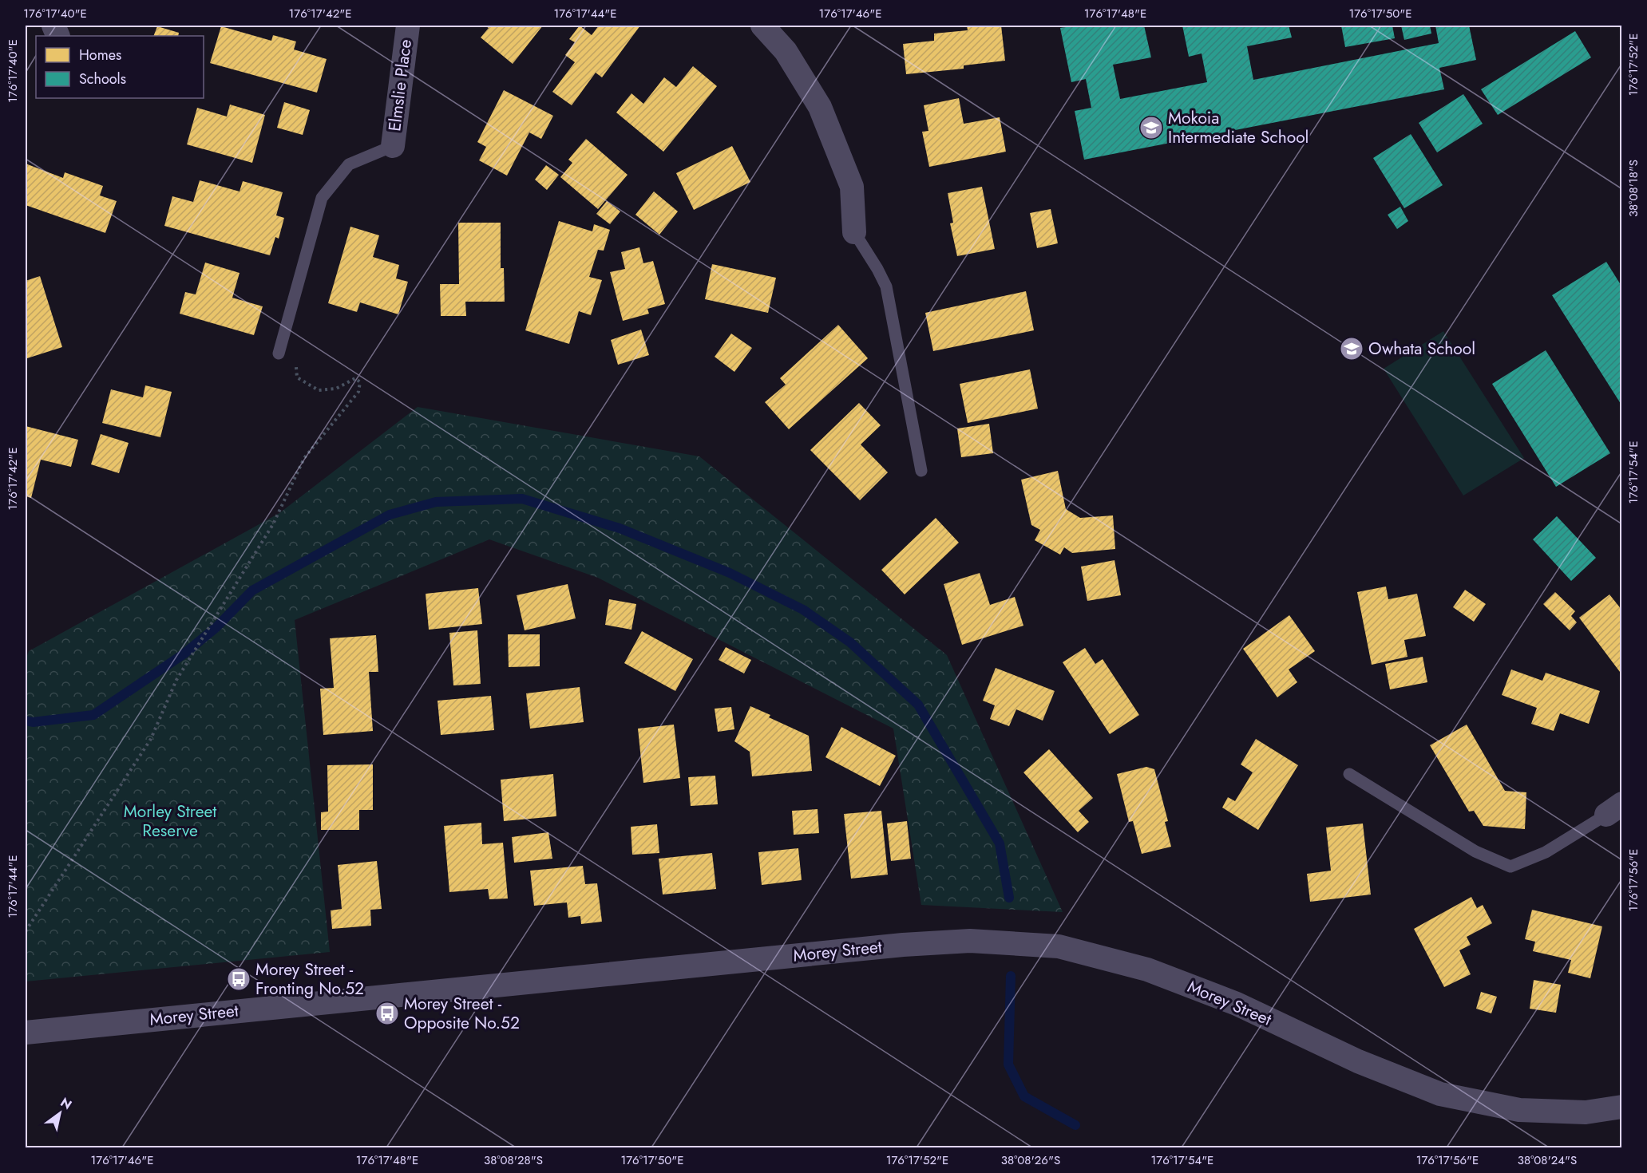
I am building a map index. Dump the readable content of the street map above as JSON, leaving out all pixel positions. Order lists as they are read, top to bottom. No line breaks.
{"streets":{"street":["Elmslie Place","Morey Street"]},"parks":["Morley Street Reserve"],"places":{"school or university":["Mokoia Intermediate School","Owhata School"],"bus stop":["Morey Street - Fronting No.52","Morey Street - Opposite No.52"]},"legend":["Homes","Schools"],"north":"top right","coordinates":["176°17'40\"E","176°17'42\"E","176°17'44\"E","176°17'46\"E","176°17'48\"E","176°17'50\"E","176°17'52\"E","38°08'18\"S","176°17'54\"E","176°17'56\"E","38°08'28\"S","38°08'26\"S","38°08'24\"S"]}
